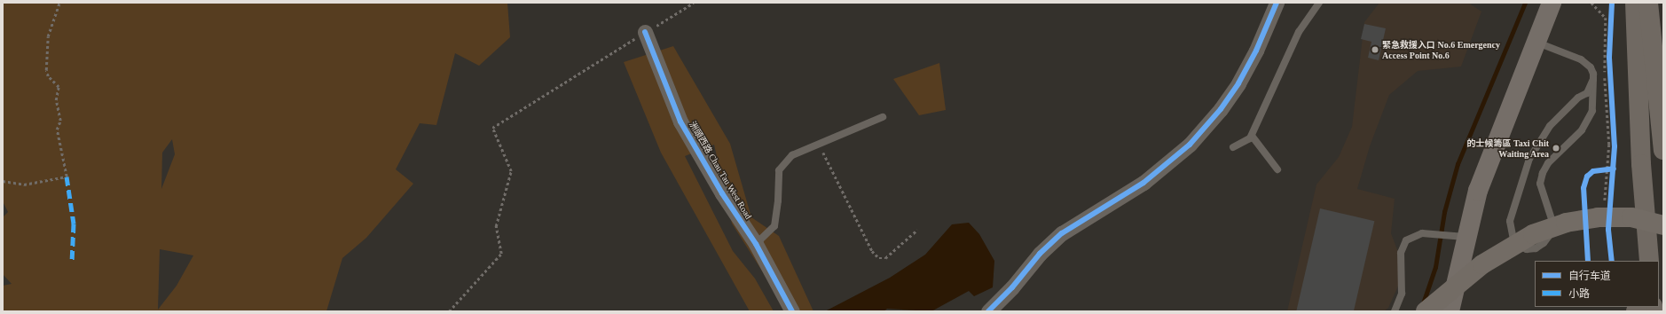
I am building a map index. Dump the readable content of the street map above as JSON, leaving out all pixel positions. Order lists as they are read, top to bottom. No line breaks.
{"streets":{"street":["洲頭西路 Chau Tau West Road"]},"places":["緊急救援入口 No.6 Emergency Access Point No.6","的士候籌區 Taxi Chit Waiting Area"],"legend":["自行车道","小路"]}
